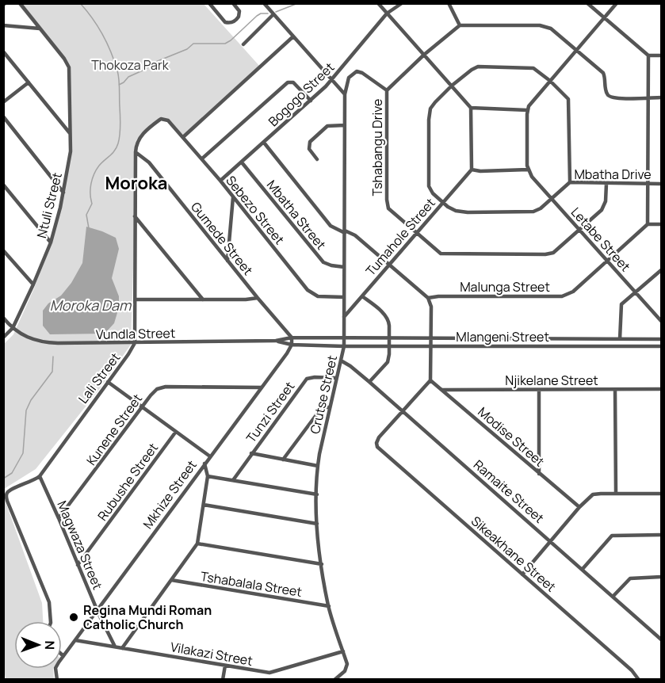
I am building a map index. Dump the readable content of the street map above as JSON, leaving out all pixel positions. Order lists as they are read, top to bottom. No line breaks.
{"streets":{"street":["Bogogo Street","Tshabangu Drive","Mbatha Drive","Ntuli Street","Sebezo Street","Mbatha Street","Tumahole Street","Gumede Street","Letabe Street","Malunga Street","Vundla Street","Mlangeni Street","Lali Street","Njikelane Street","Crutse Street","Tunzi Street","Kunene Street","Modise Street","Rubushe Street","Ramaite Street","Mkhize Street","Magwaza Street","Sikeakhane Street","Tshabalala Street","Vilakazi Street"]},"crossings":[["Bogogo Street","Sebezo Street"],["Bogogo Street","Mbatha Street"],["Tshabangu Drive","Mbatha Drive"],["Tshabangu Drive","Tumahole Street"],["Tshabangu Drive","Letabe Street"],["Tshabangu Drive","Crutse Street"],["Mbatha Drive","Tumahole Street"],["Mbatha Drive","Letabe Street"],["Ntuli Street","Vundla Street"],["Sebezo Street","Gumede Street"],["Sebezo Street","Crutse Street"],["Mbatha Street","Crutse Street"],["Tumahole Street","Crutse Street"],["Gumede Street","Vundla Street"],["Letabe Street","Malunga Street"],["Vundla Street","Mlangeni Street"],["Vundla Street","Lali Street"],["Vundla Street","Crutse Street"],["Vundla Street","Mkhize Street"],["Mlangeni Street","Crutse Street"],["Lali Street","Magwaza Street"],["Njikelane Street","Modise Street"],["Crutse Street","Tunzi Street"],["Crutse Street","Ramaite Street"],["Crutse Street","Tshabalala Street"],["Crutse Street","Vilakazi Street"],["Kunene Street","Mkhize Street"],["Kunene Street","Magwaza Street"],["Rubushe Street","Magwaza Street"],["Ramaite Street","Sikeakhane Street"],["Mkhize Street","Magwaza Street"],["Mkhize Street","Vilakazi Street"],["Magwaza Street","Vilakazi Street"]],"districts":["Moroka"],"water":["Moroka Dam"],"parks":["Thokoza Park"],"places":["Regina Mundi Roman Catholic Church"],"north":"right"}
